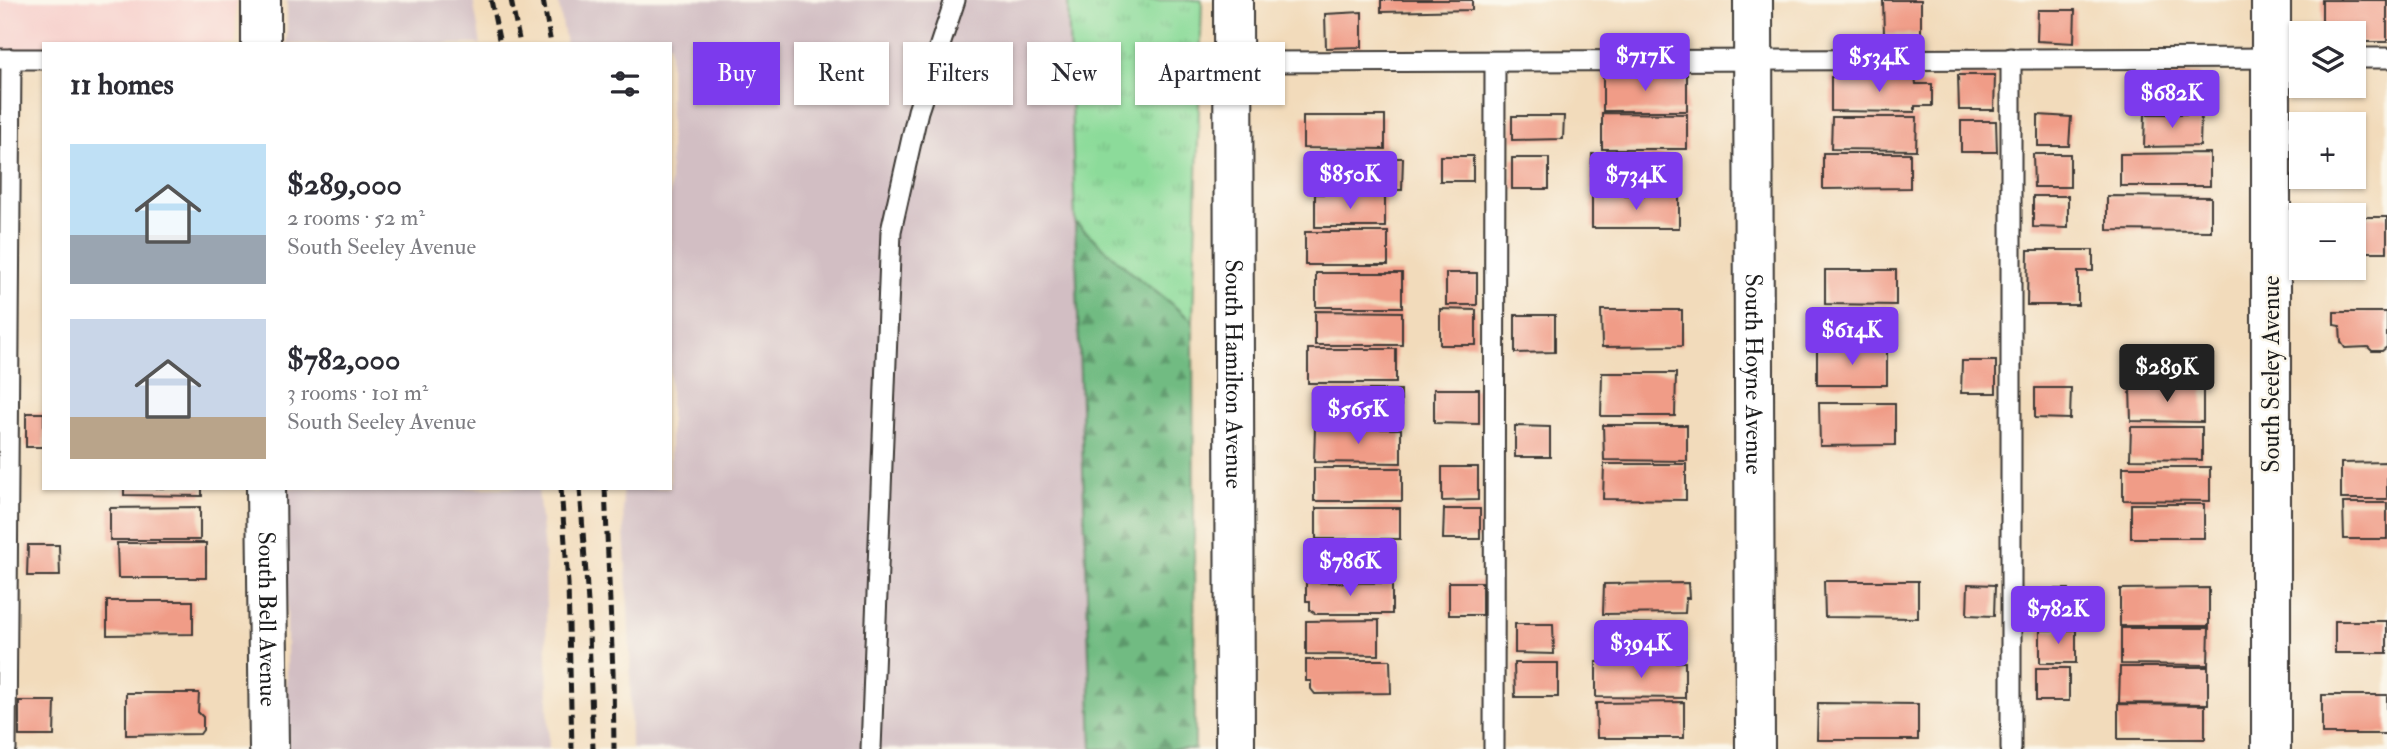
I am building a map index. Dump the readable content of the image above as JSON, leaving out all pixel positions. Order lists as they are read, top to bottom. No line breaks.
{"streets":{"street":["South Hamilton Avenue","South Hoyne Avenue","South Seeley Avenue","South Bell Avenue"]},"page":{"map_buttons":["+","−"],"price":["$717K","$534K","$682K","$850K","$734K","$614K","$289K","$565K","$786K","$782K","$394K"],"chip":["Buy","Rent","Filters","New","Apartment"],"heading":"11 homes","list":[{"name":"$289,000","note":"2 rooms · 52 m² · South Seeley Avenue"},{"name":"$782,000","note":"3 rooms · 101 m² · South Seeley Avenue"}]}}
